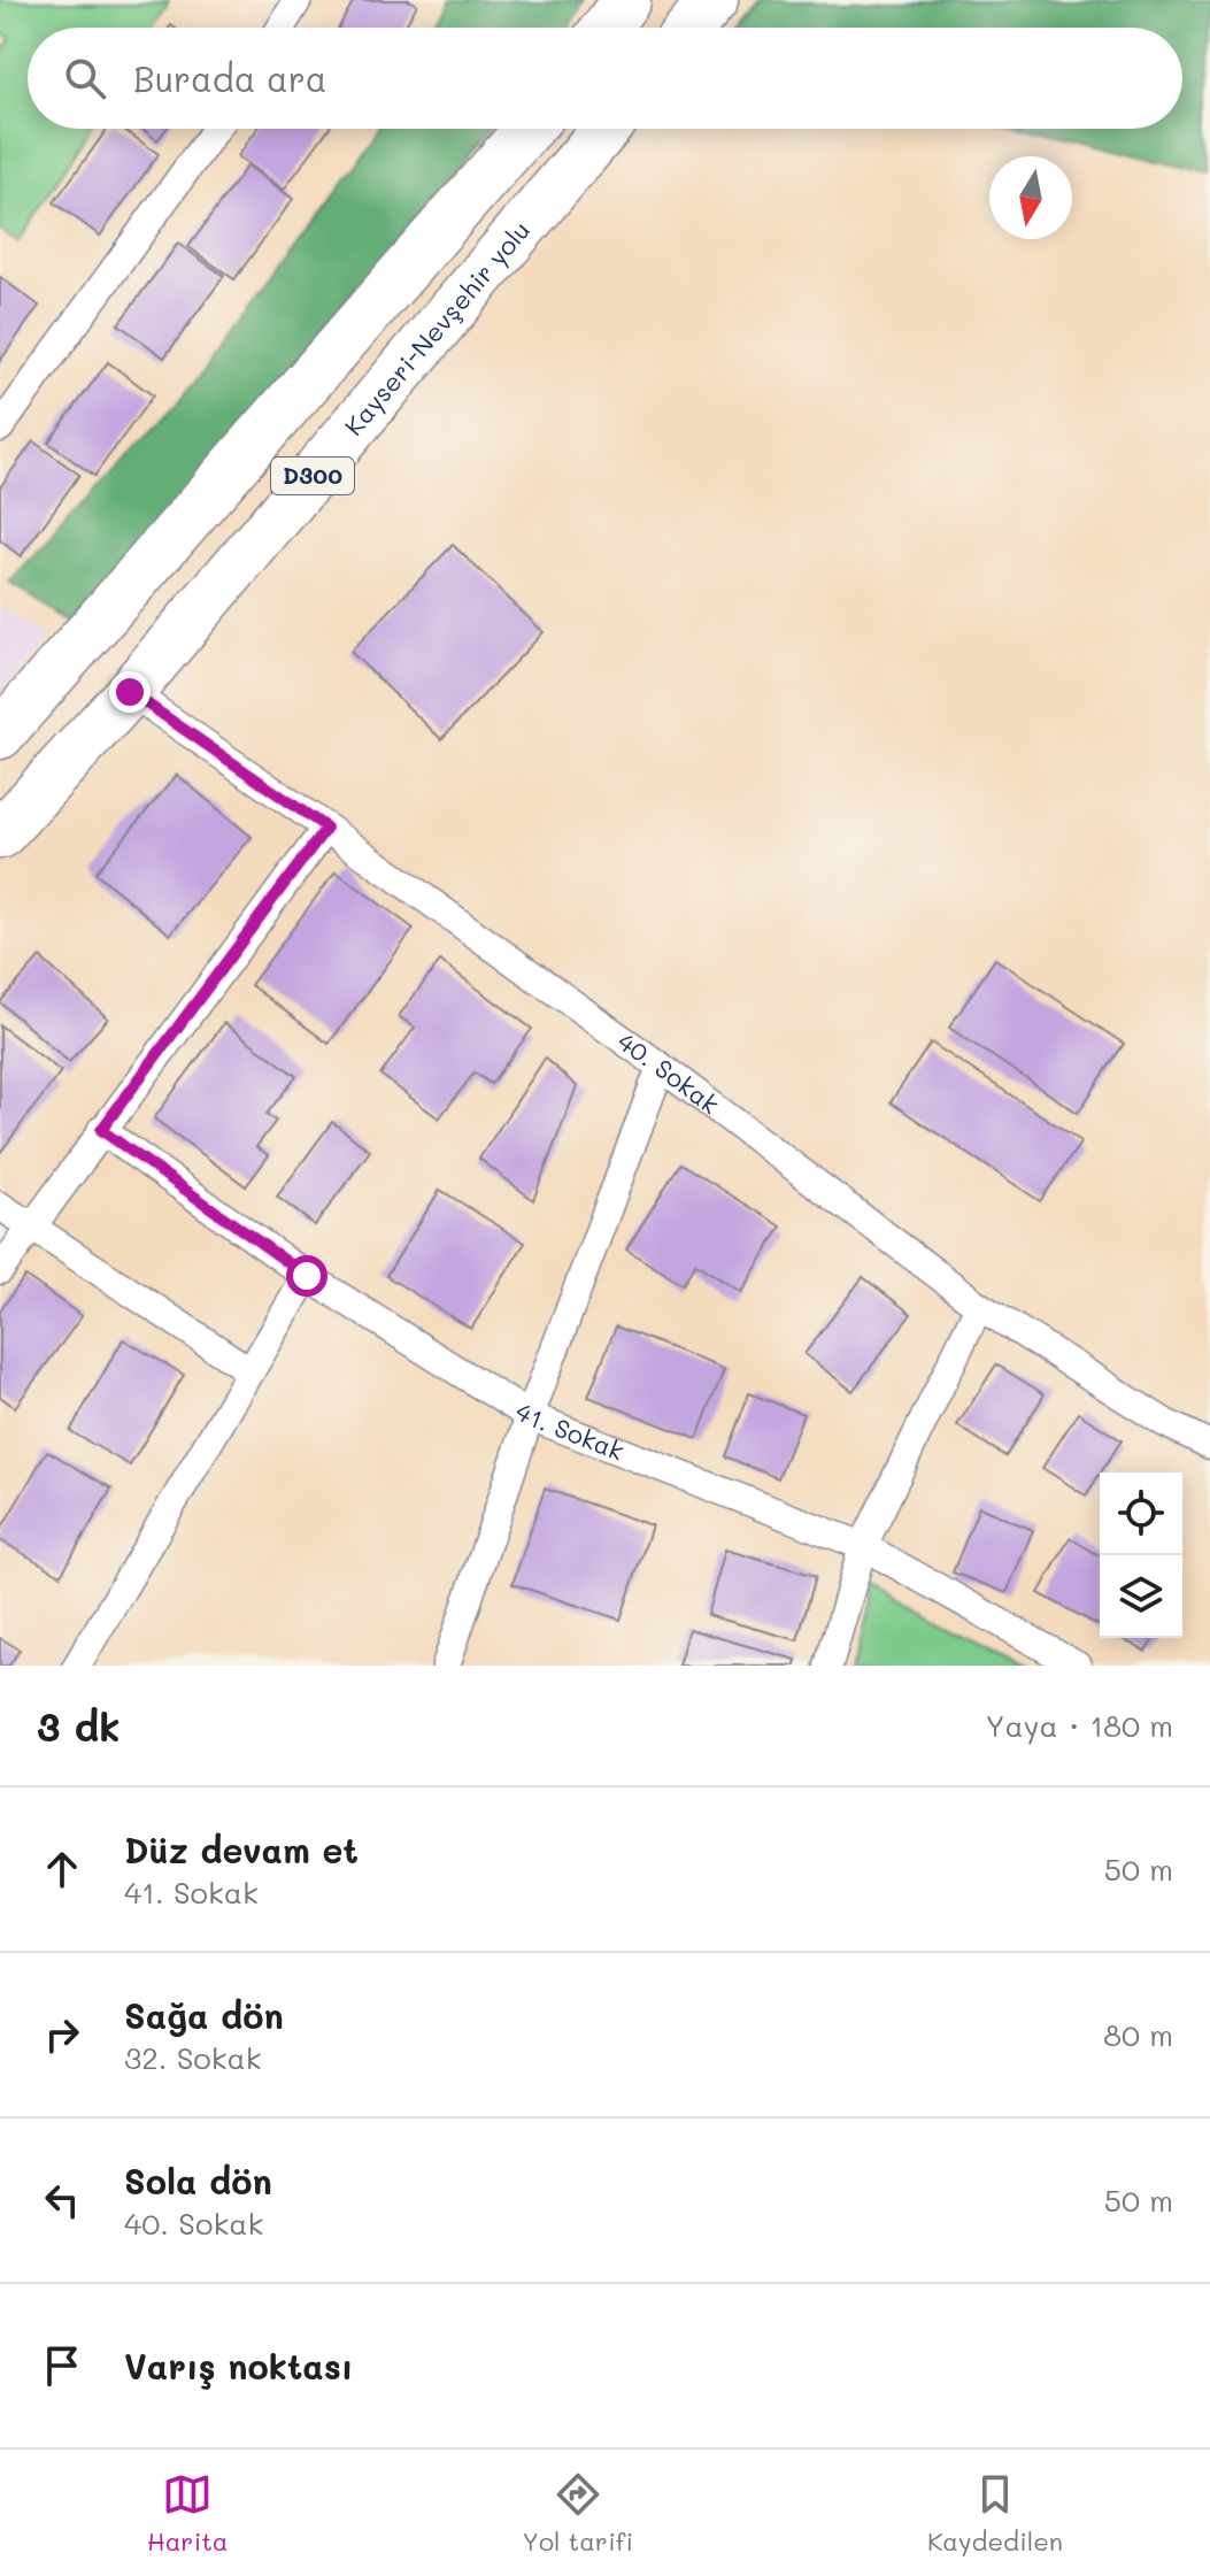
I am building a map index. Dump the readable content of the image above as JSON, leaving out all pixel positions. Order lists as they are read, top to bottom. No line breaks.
{"streets":{"highway":["Kayseri-Nevşehir yolu","D300"],"street":["40. Sokak","41. Sokak"]},"crossings":[["Kayseri-Nevşehir yolu","40. Sokak"]],"north":"bottom","page":{"search":"Burada ara","heading":["3 dk","Yaya · 180 m"],"list":[["Düz devam et","41. Sokak","50 m"],["Sağa dön","32. Sokak","80 m"],["Sola dön","40. Sokak","50 m"],"Varış noktası"],"nav":["Harita","Yol tarifi","Kaydedilen"]}}
